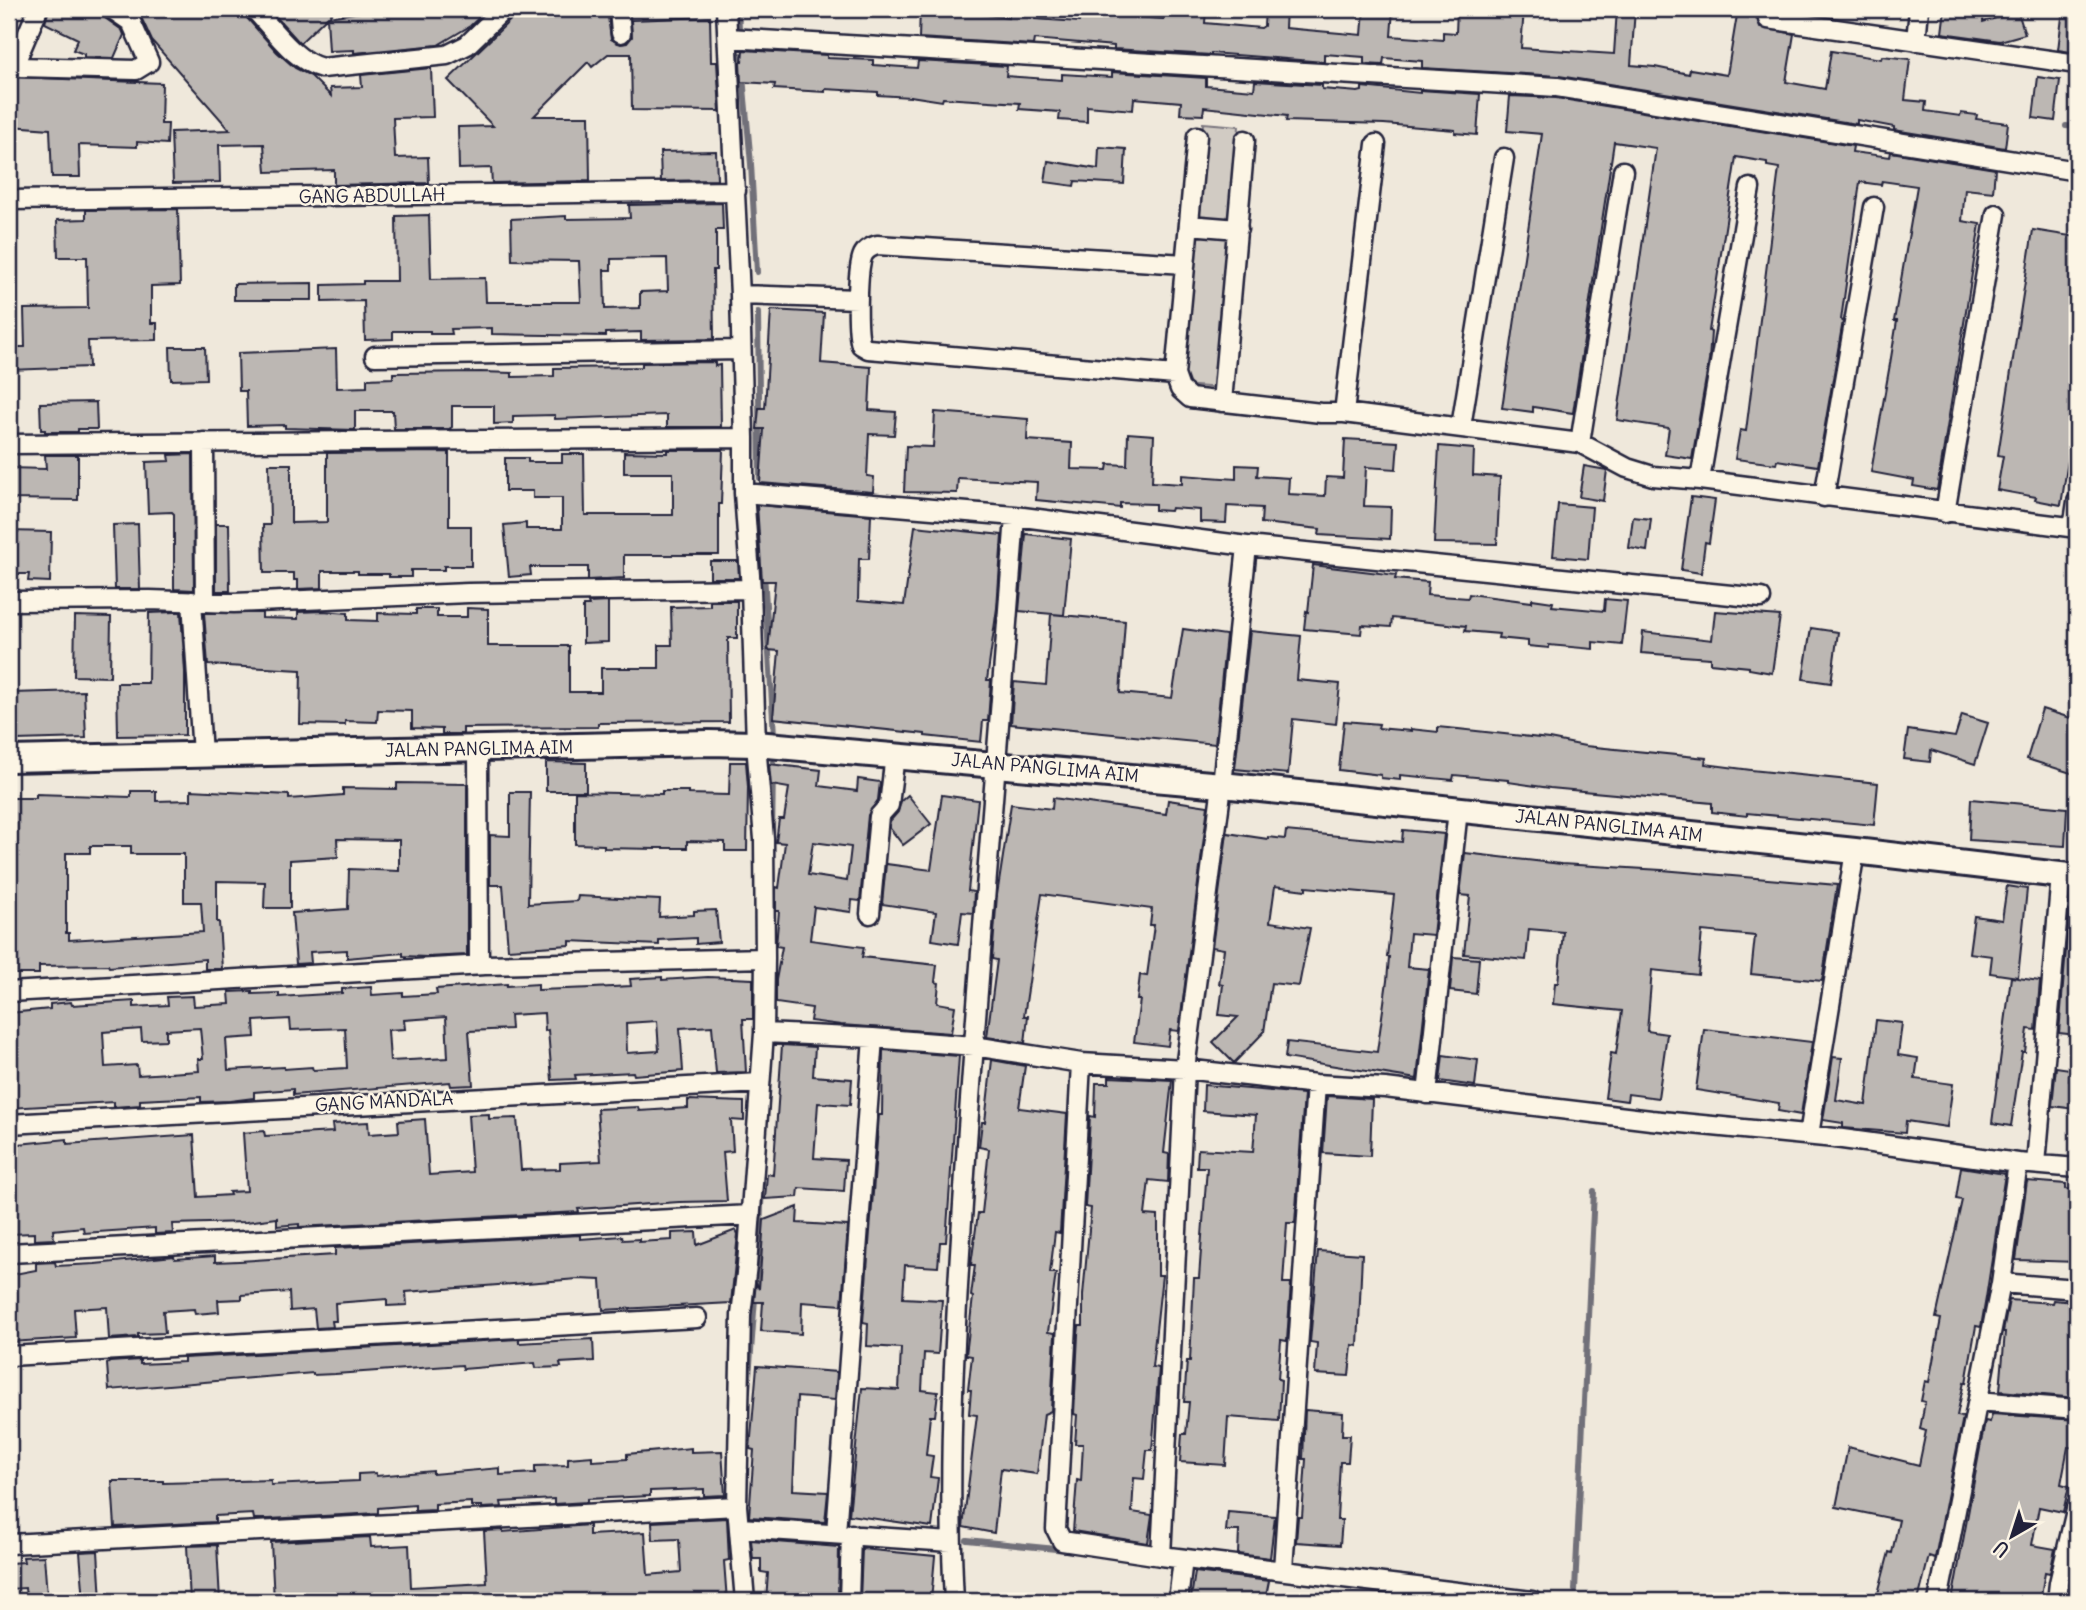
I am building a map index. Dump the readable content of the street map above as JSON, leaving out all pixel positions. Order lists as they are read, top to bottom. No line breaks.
{"streets":{"street":["GANG ABDULLAH","JALAN PANGLIMA AIM","GANG MANDALA"]},"north":"bottom left"}
